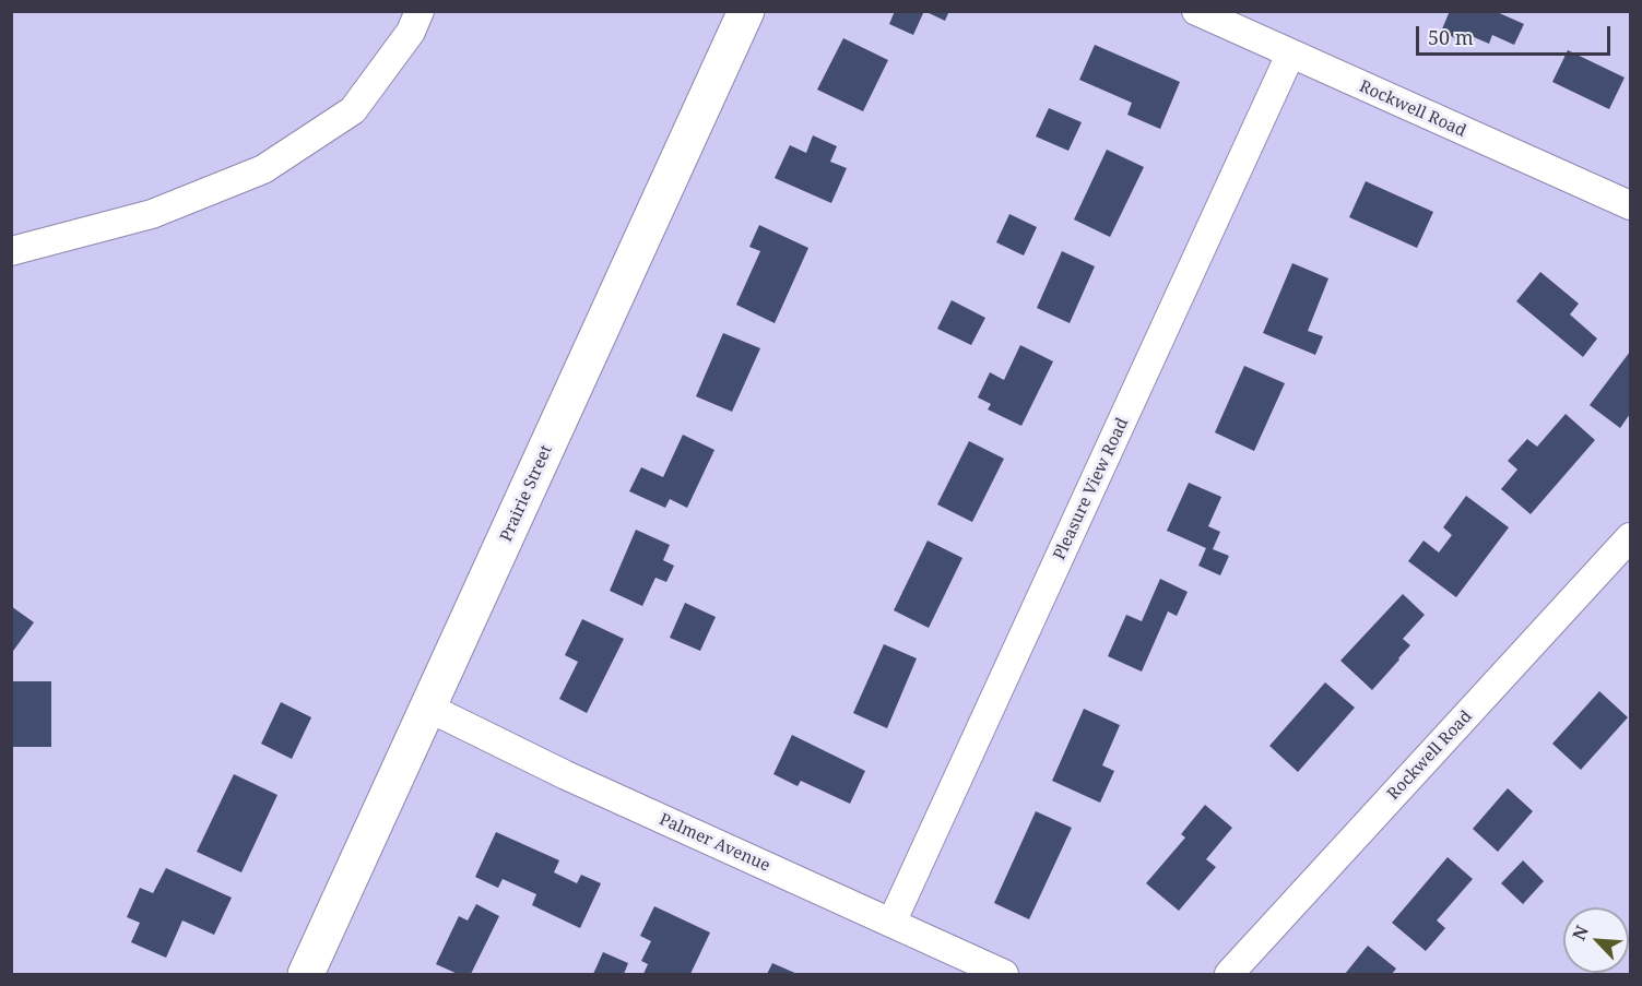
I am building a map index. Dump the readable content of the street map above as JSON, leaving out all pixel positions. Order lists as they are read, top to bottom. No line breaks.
{"streets":{"street":["Rockwell Road","Pleasure View Road","Prairie Street","Palmer Avenue"]},"crossings":[["Rockwell Road","Pleasure View Road"],["Pleasure View Road","Palmer Avenue"],["Prairie Street","Palmer Avenue"]],"scale_bar":"50 m","north":"top left"}
